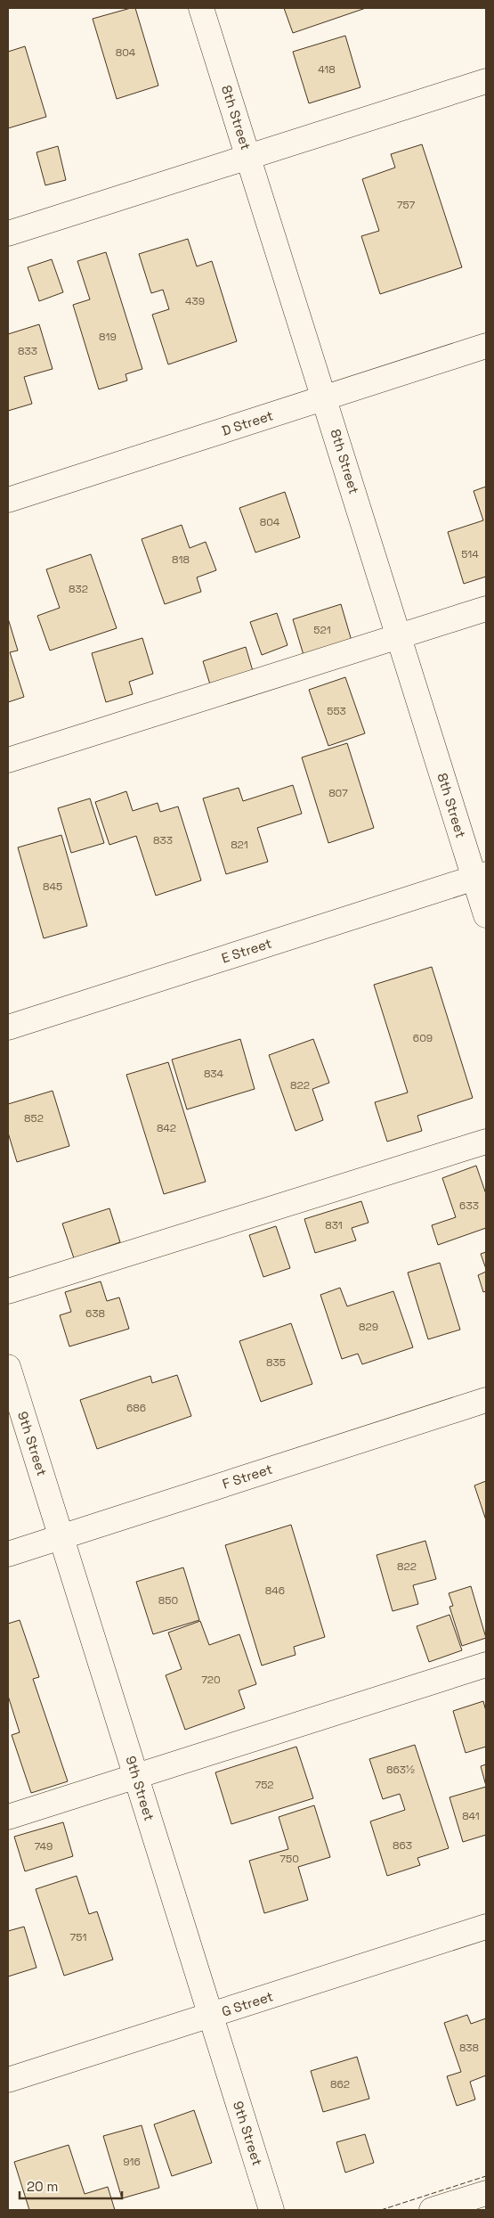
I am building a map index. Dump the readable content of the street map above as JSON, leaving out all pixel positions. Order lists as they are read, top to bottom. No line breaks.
{"streets":{"street":["8th Street","D Street","E Street","9th Street","F Street","G Street"]},"crossings":[["8th Street","D Street"],["8th Street","E Street"],["9th Street","F Street"],["9th Street","G Street"]],"house_numbers":["804","418","757","439","819","833","804","514","818","832","521","553","807","833","821","845","609","834","822","852","842","633","831","638","829","835","686","822","846","850","720","863½","752","841","863","749","750","751","838","862","916"],"scale_bar":"20 m"}
